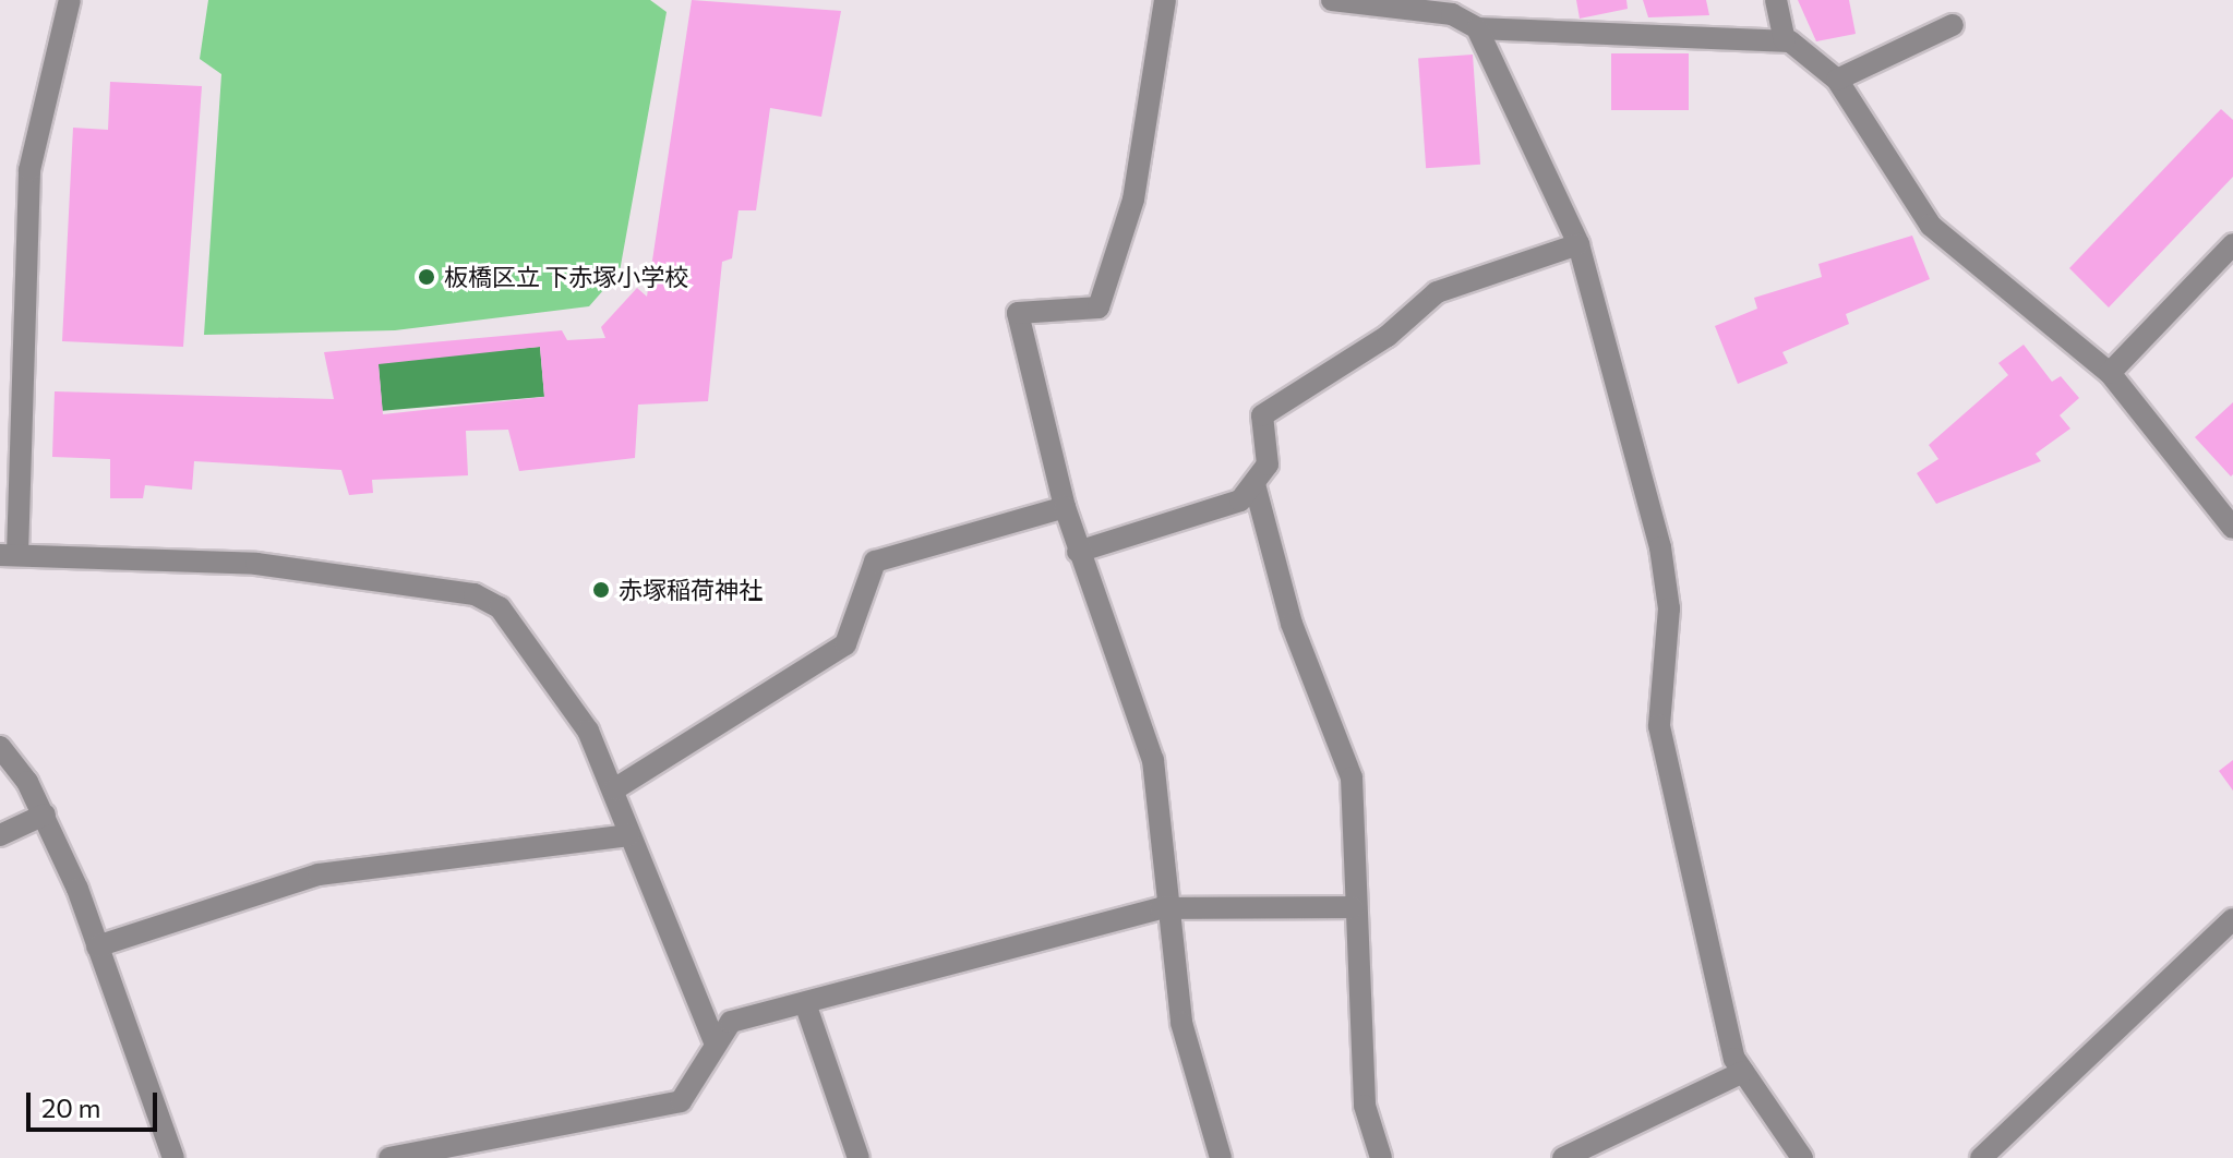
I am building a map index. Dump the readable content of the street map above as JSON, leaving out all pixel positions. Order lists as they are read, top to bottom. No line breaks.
{"places":["板橋区立 下赤塚小学校","赤塚稲荷神社"],"scale_bar":"20 m"}
